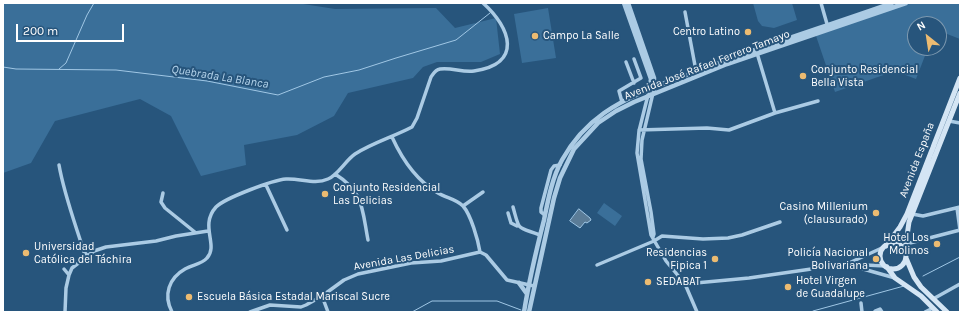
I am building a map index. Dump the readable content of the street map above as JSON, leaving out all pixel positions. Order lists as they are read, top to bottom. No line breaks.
{"streets":{"main road":["Avenida España"],"street":["Avenida José Rafael Ferrero Tamayo","Avenida Las Delicias"]},"water":["Quebrada La Blanca"],"places":["Centro Latino","Campo La Salle","Conjunto Residencial Bella Vista","Conjunto Residencial Las Delicias","Casino Millenium (clausurado)","Hotel Los Molinos","Universidad Católica del Táchira","Residencias Fipica 1","Policía Nacional Bolivariana","SEDABAT","Hotel Virgen de Guadalupe","Escuela Básica Estadal Mariscal Sucre"],"scale_bar":"200 m","north":"top left"}
